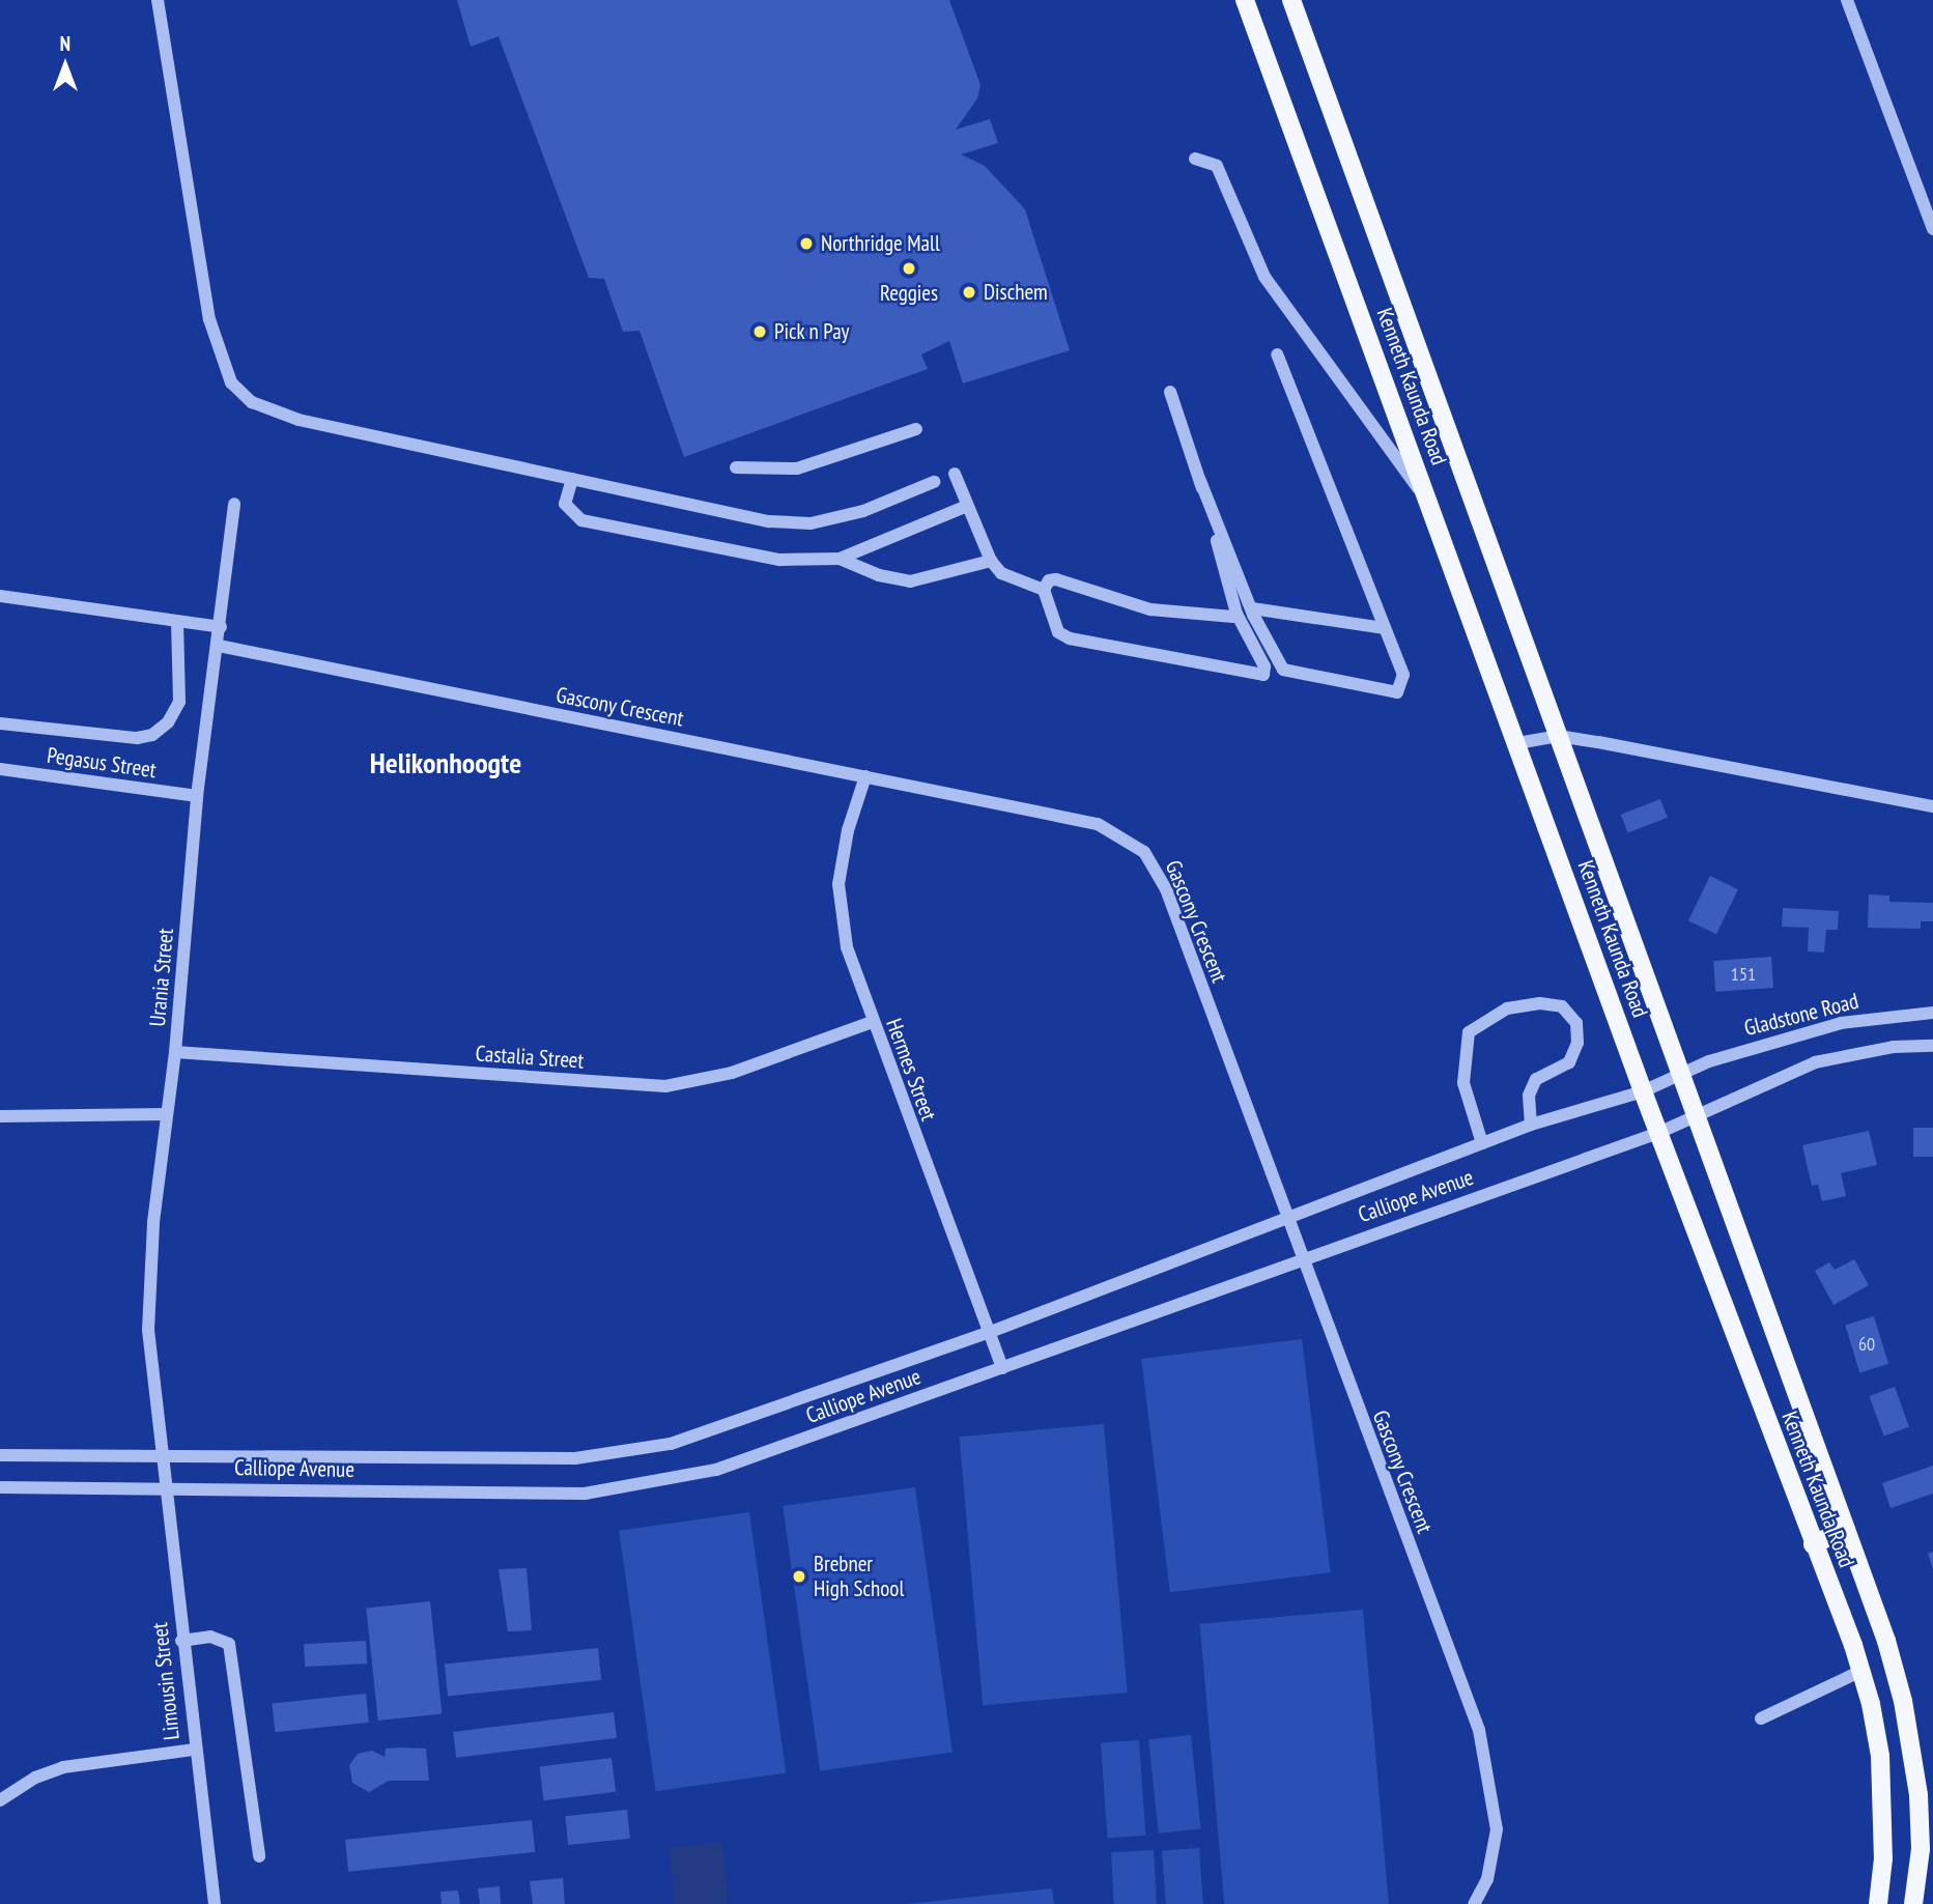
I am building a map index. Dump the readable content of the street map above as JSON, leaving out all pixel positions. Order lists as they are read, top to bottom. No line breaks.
{"streets":{"main road":["Kenneth Kaunda Road"],"street":["Gascony Crescent","Pegasus Street","Urania Street","Gladstone Road","Castalia Street","Hermes Street","Calliope Avenue","Limousin Street"]},"crossings":[["Kenneth Kaunda Road","Gladstone Road"],["Kenneth Kaunda Road","Calliope Avenue"],["Gascony Crescent","Urania Street"],["Gascony Crescent","Hermes Street"],["Gascony Crescent","Calliope Avenue"],["Pegasus Street","Urania Street"],["Urania Street","Castalia Street"],["Urania Street","Calliope Avenue"],["Urania Street","Limousin Street"],["Gladstone Road","Calliope Avenue"],["Castalia Street","Hermes Street"],["Hermes Street","Calliope Avenue"],["Calliope Avenue","Limousin Street"]],"districts":["Helikonhoogte"],"places":["Northridge Mall","Reggies","Dischem","Pick n Pay","Brebner High School"],"house_numbers":["151","60"],"north":"top"}
